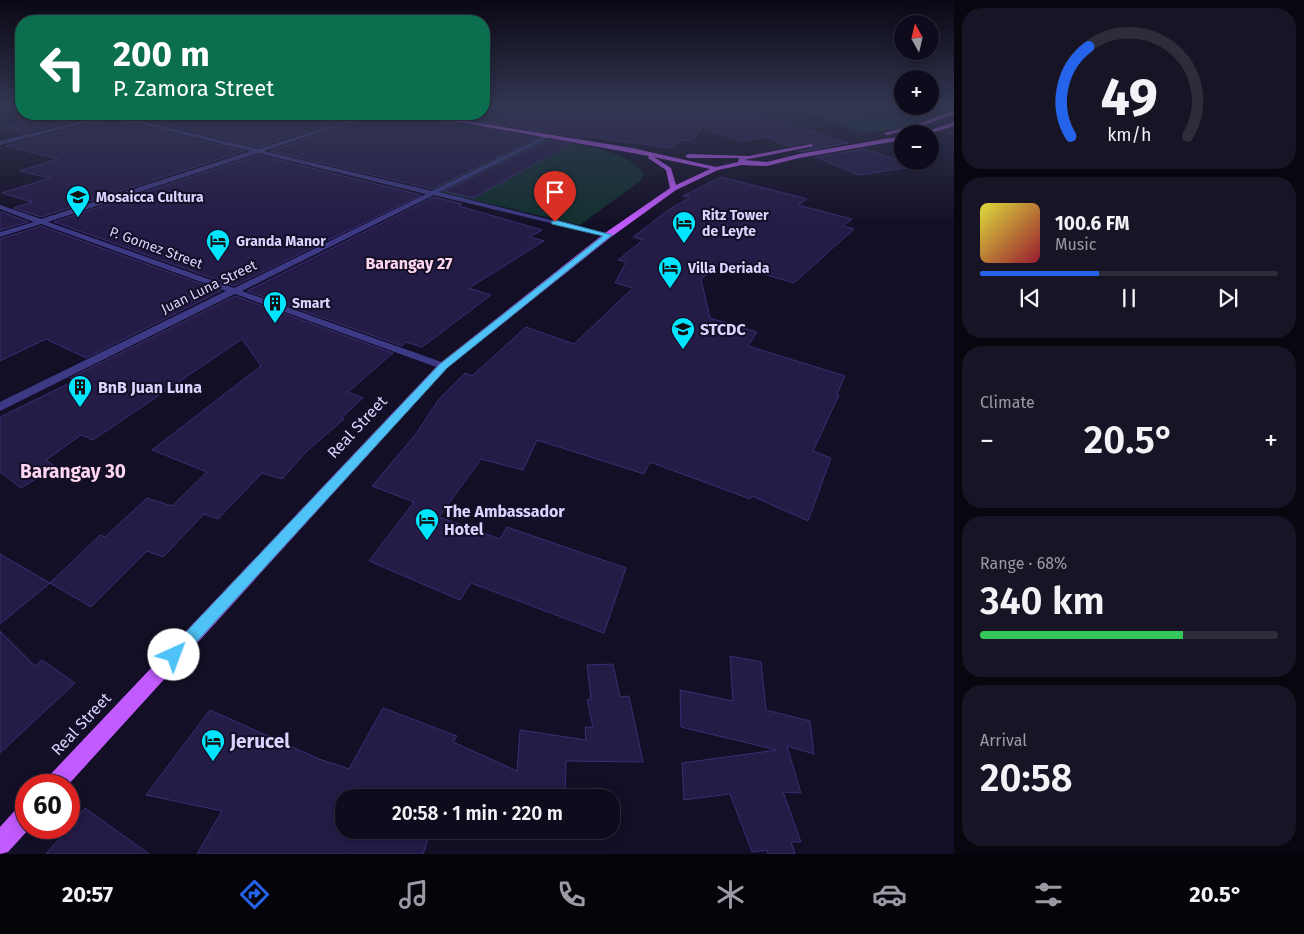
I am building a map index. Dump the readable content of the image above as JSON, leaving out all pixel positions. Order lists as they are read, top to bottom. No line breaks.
{"streets":{"main road":["Real Street"],"street":["P. Gomez Street","Juan Luna Street"]},"crossings":[["P. Gomez Street","Juan Luna Street"],["P. Gomez Street","Real Street"]],"districts":["Barangay 27","Barangay 30"],"places":{"school or university":["Mosaicca Cultura","STCDC"],"hotel":["Ritz Tower de Leyte","Granda Manor","Villa Deriada","The Ambassador Hotel","Jerucel"],"building":["Smart","BnB Juan Luna"]},"north":"top","page":{"map_buttons":["+","−"],"turn":["200 m","P. Zamora Street"],"song":["100.6 FM","Music"],"tile":["Climate",["Range · 68%","340 km"],["Arrival","20:58"]],"heat":["−","20.5°","+"],"limit":"60","trip":"20:58 · 1 min · 220 m","tabs":["20:57","20.5°"],"gauge":["49","km/h"]}}
